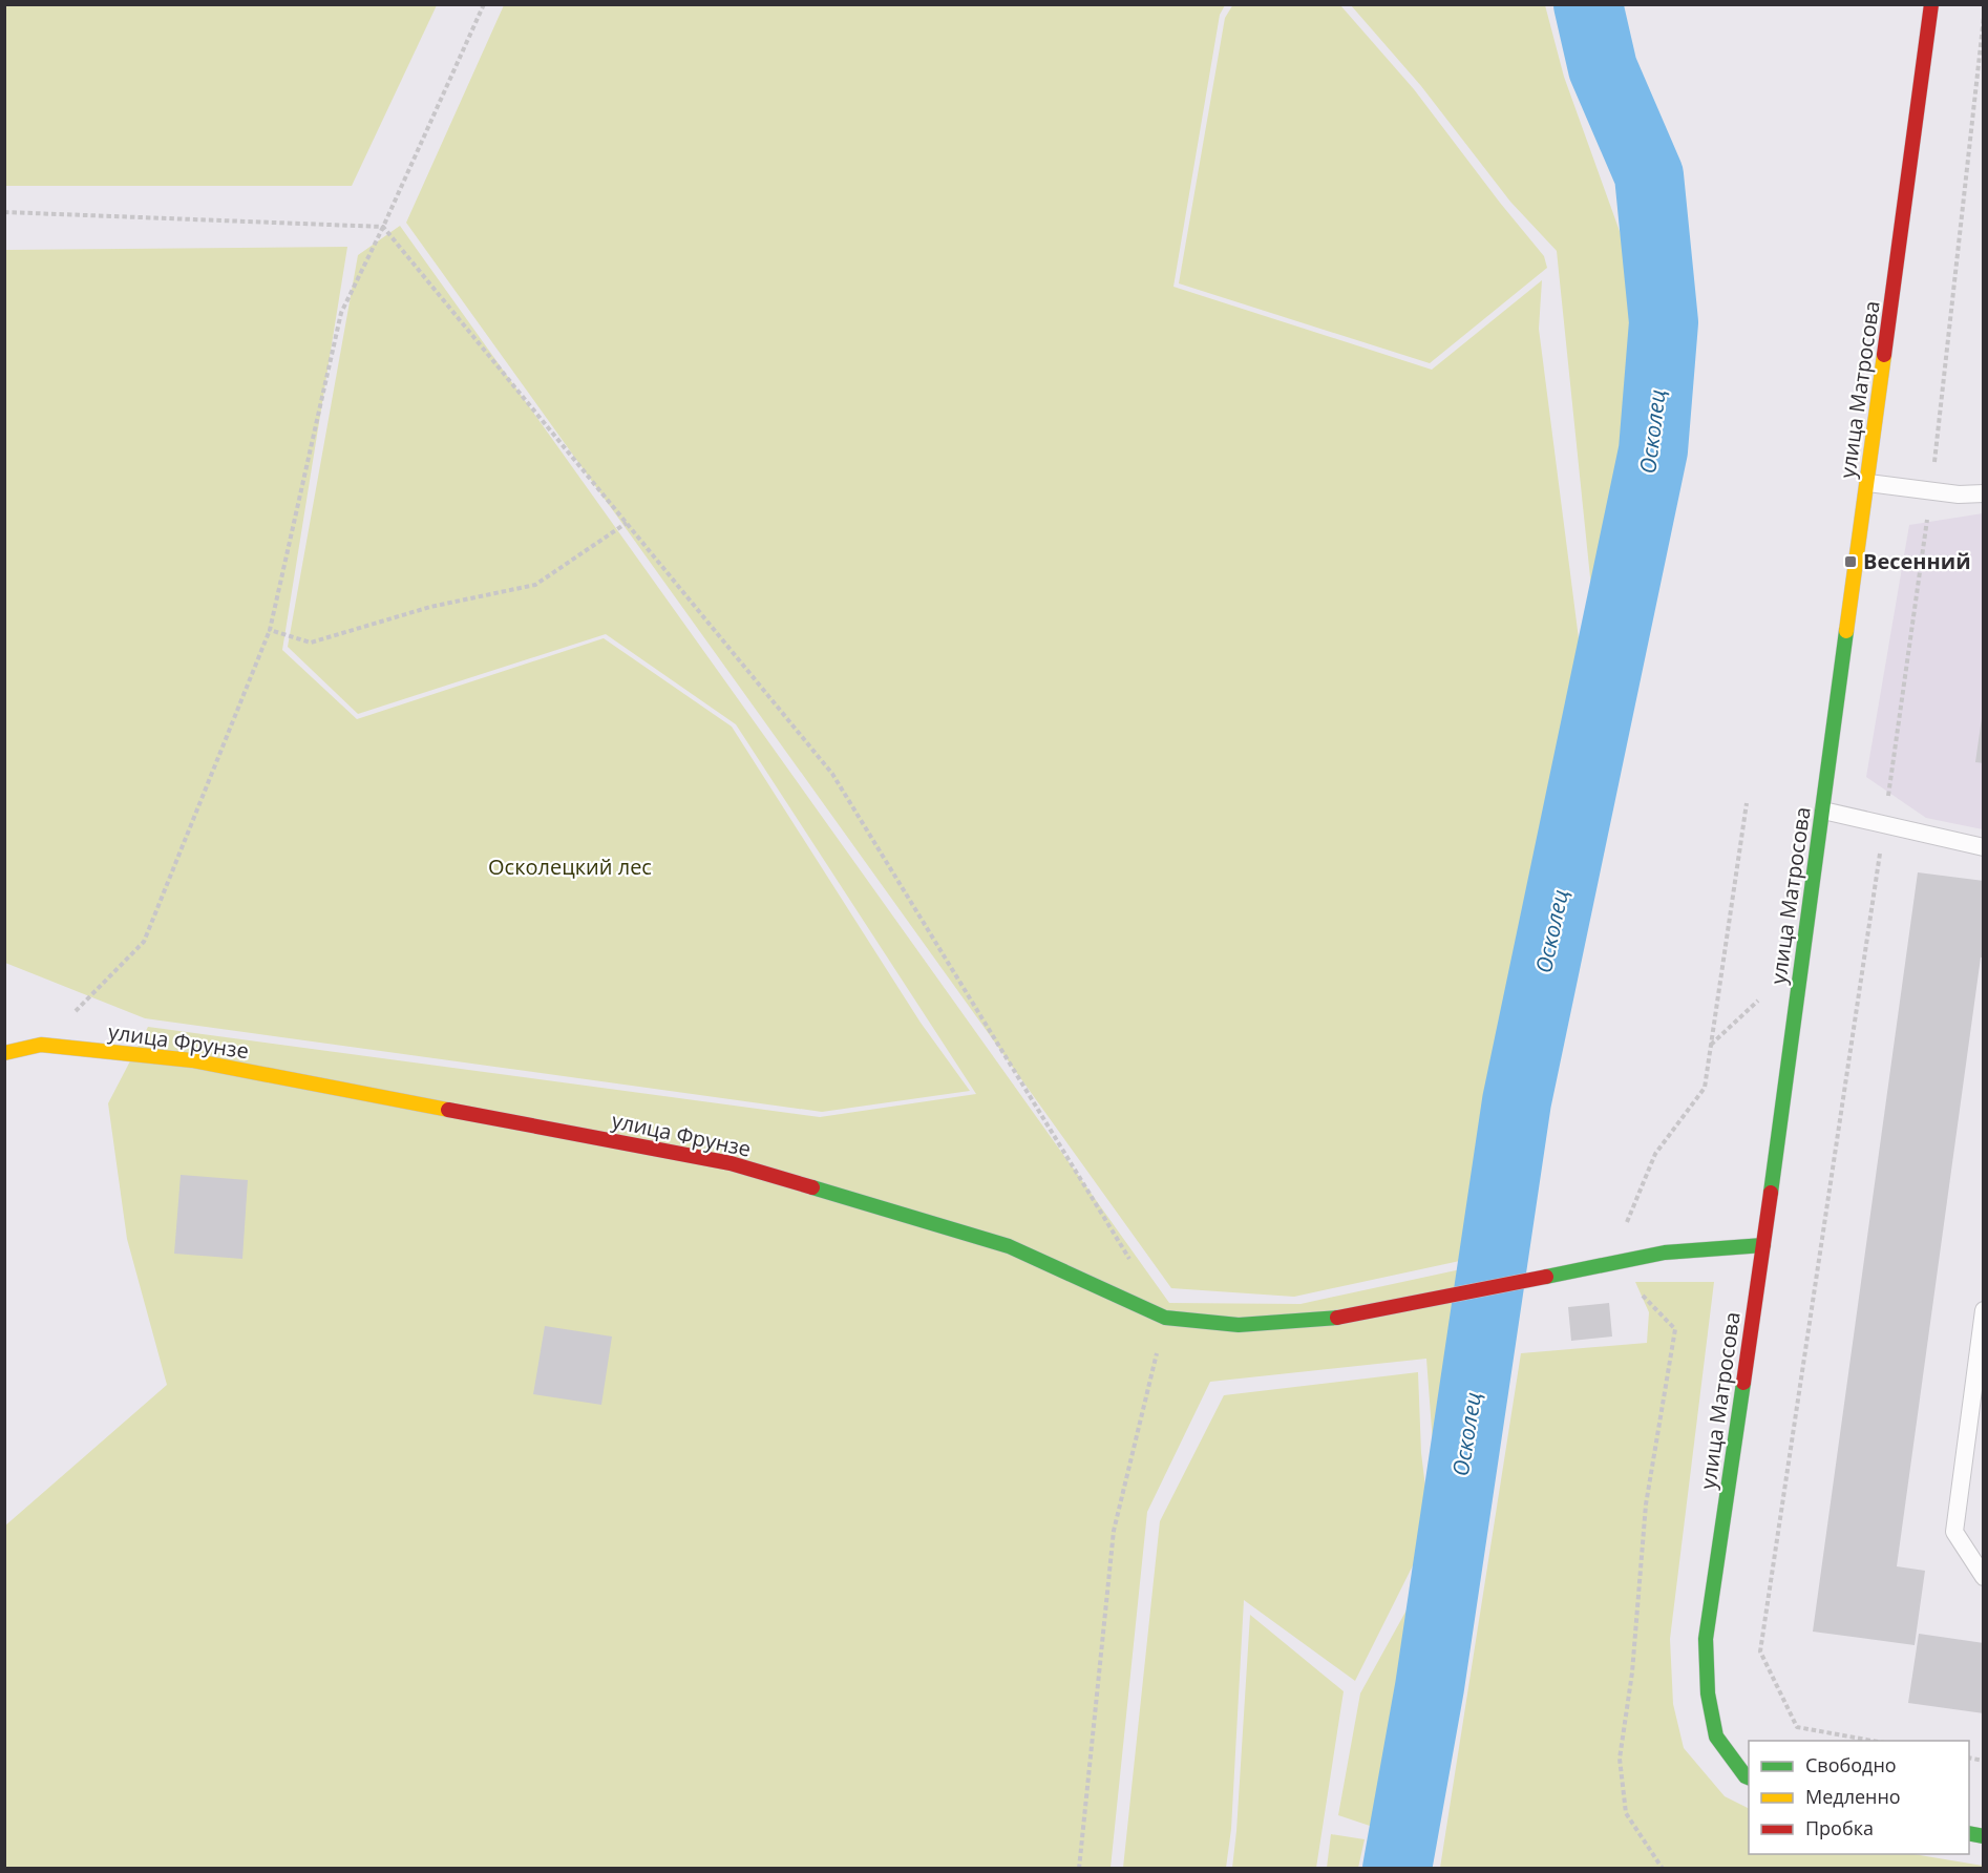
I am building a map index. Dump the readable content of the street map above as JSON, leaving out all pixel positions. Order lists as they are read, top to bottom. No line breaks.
{"streets":{"main road":["улица Матросова","улица Фрунзе"]},"crossings":[["улица Матросова","улица Фрунзе"]],"water":["Осколец"],"parks":["Осколецкий лес"],"places":{"transit":["Весенний"]},"legend":["Свободно","Медленно","Пробка"]}
